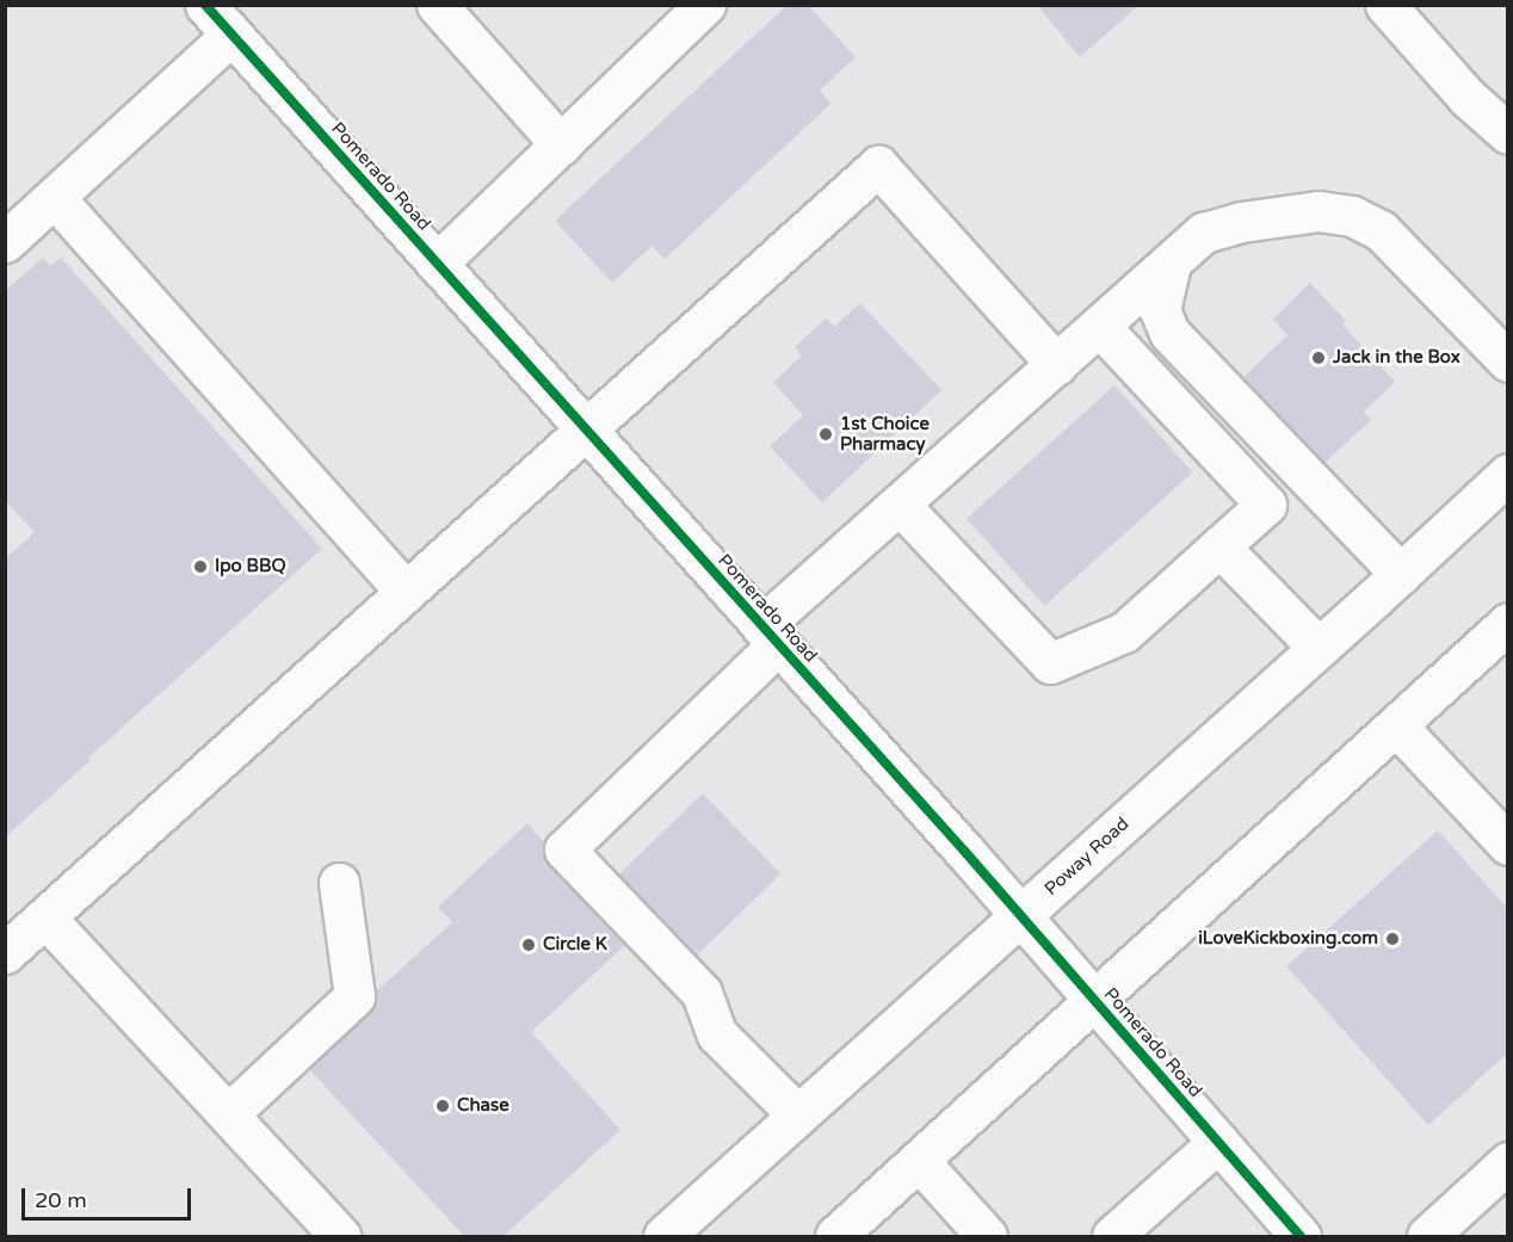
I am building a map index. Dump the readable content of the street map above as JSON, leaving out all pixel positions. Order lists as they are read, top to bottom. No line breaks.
{"streets":{"main road":["Pomerado Road","Poway Road"]},"crossings":[["Pomerado Road","Poway Road"]],"places":["Jack in the Box","1st Choice Pharmacy","Ipo BBQ","iLoveKickboxing.com","Circle K","Chase"],"scale_bar":"20 m"}
